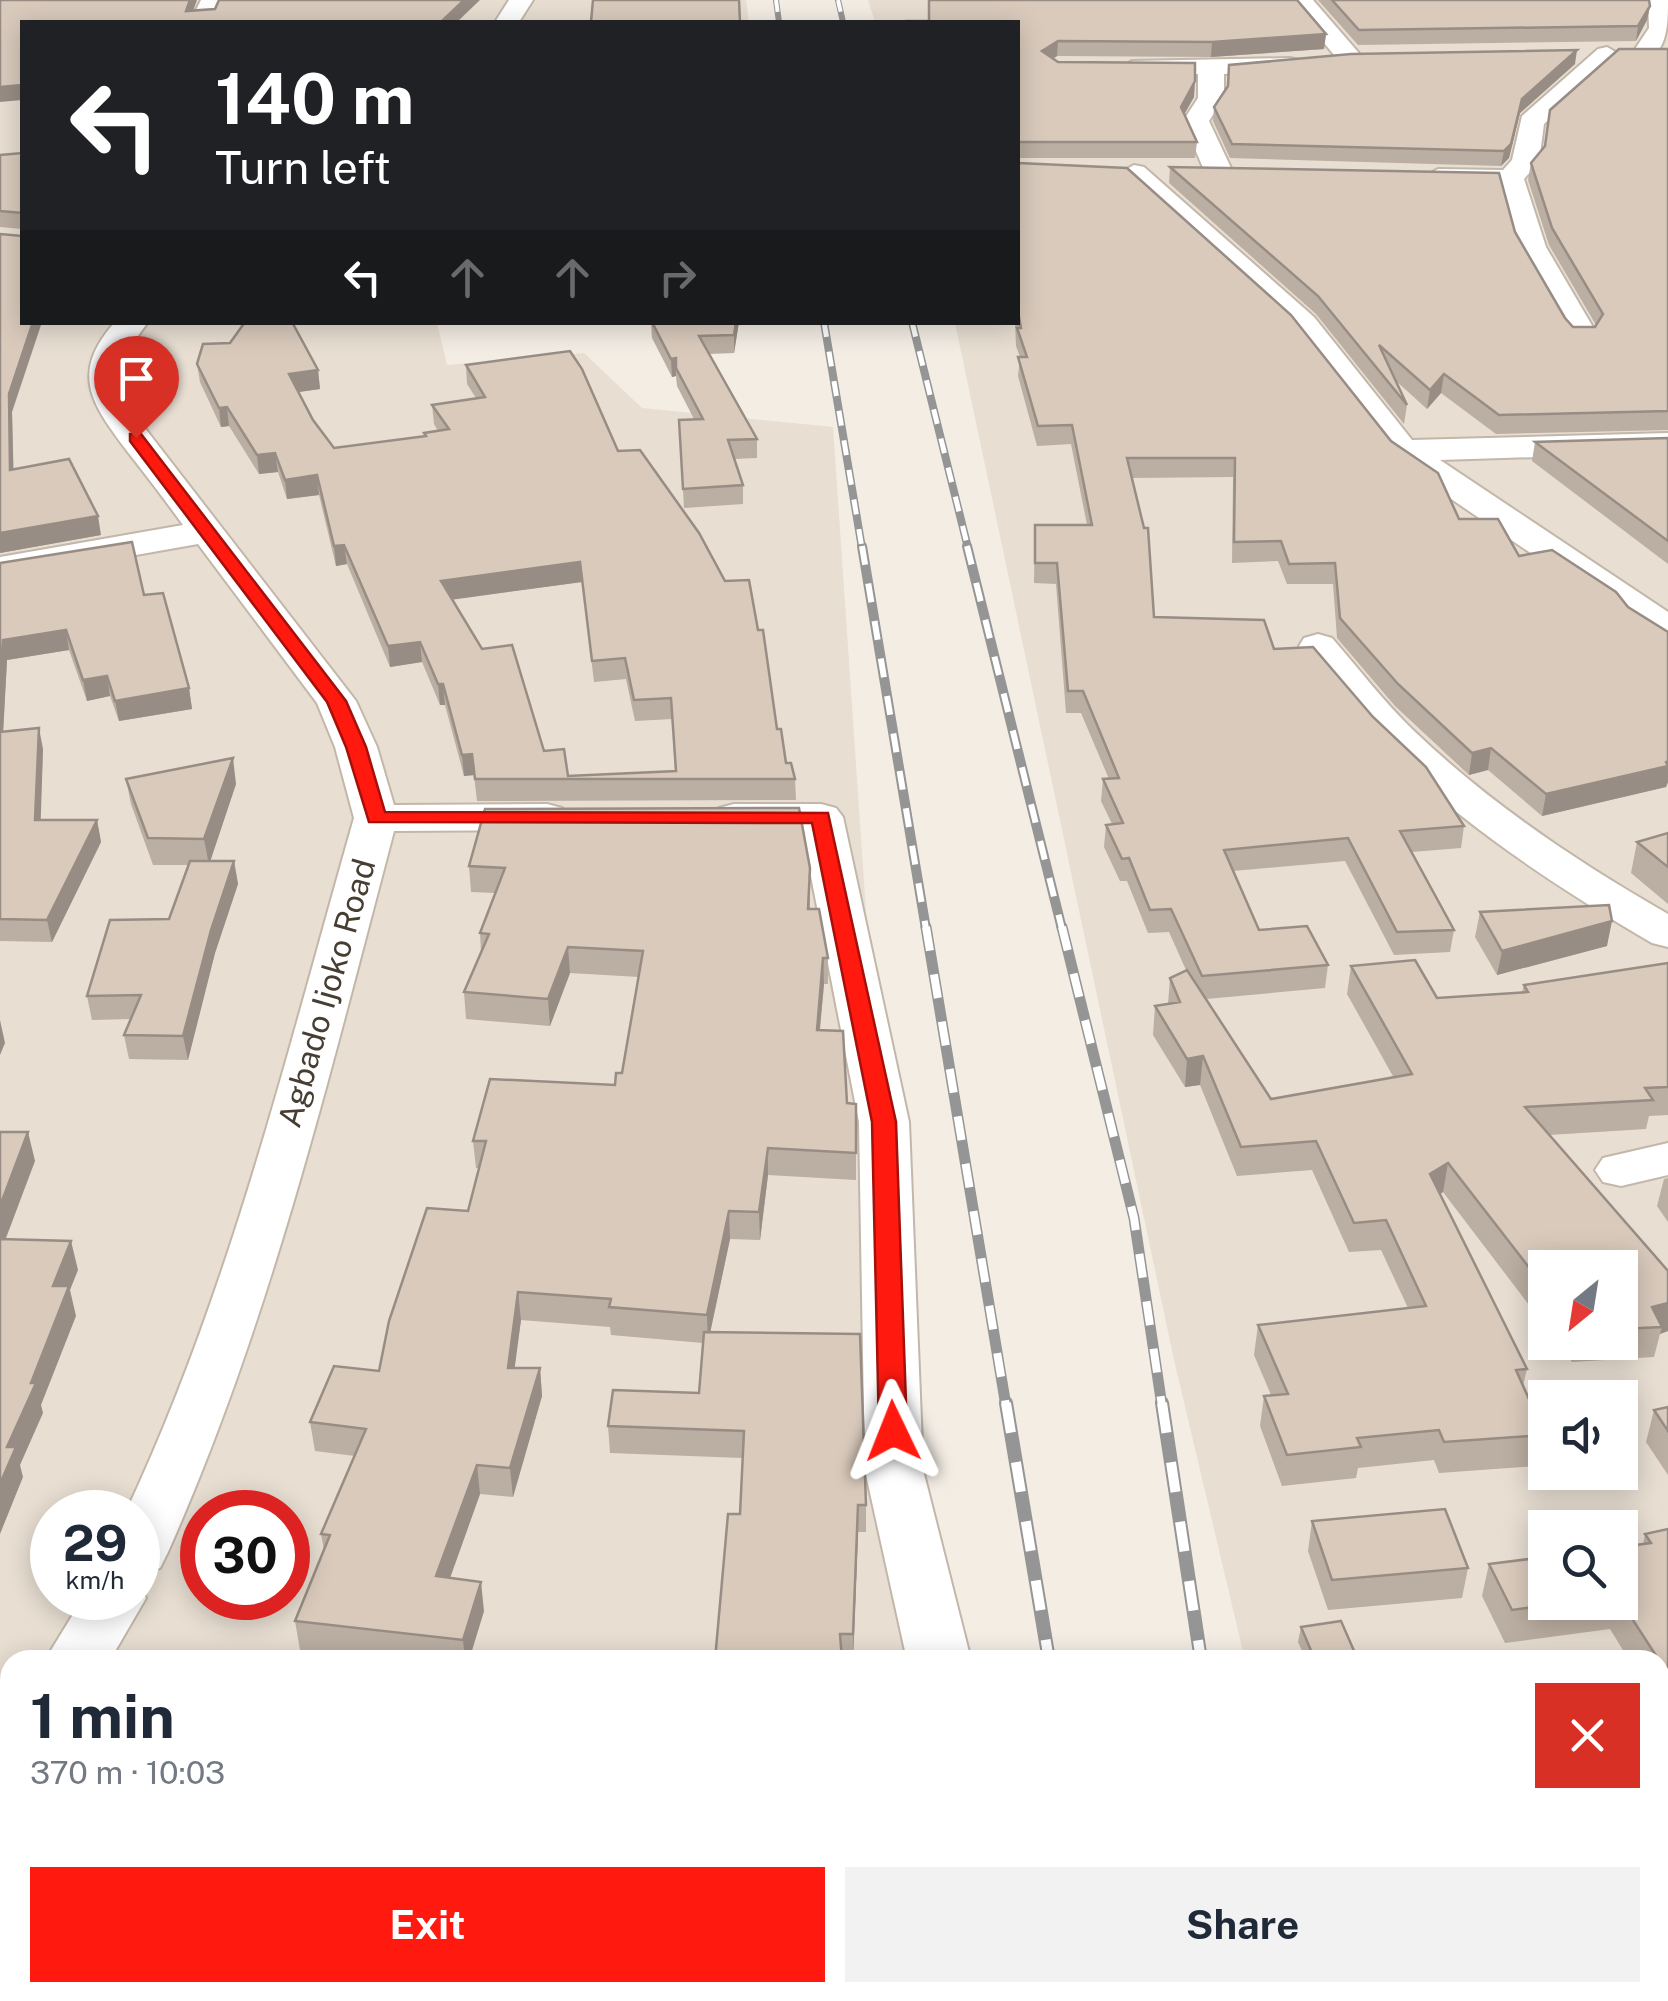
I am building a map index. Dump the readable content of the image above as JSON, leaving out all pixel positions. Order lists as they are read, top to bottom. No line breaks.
{"streets":{"street":["Agbado Ijoko Road"]},"north":"bottom left","page":{"turn":["140 m","Turn left"],"speed":"29 km/h","limit":"30","heading":["1 min","370 m · 10:03"],"buttons":["Exit","Share"]}}
